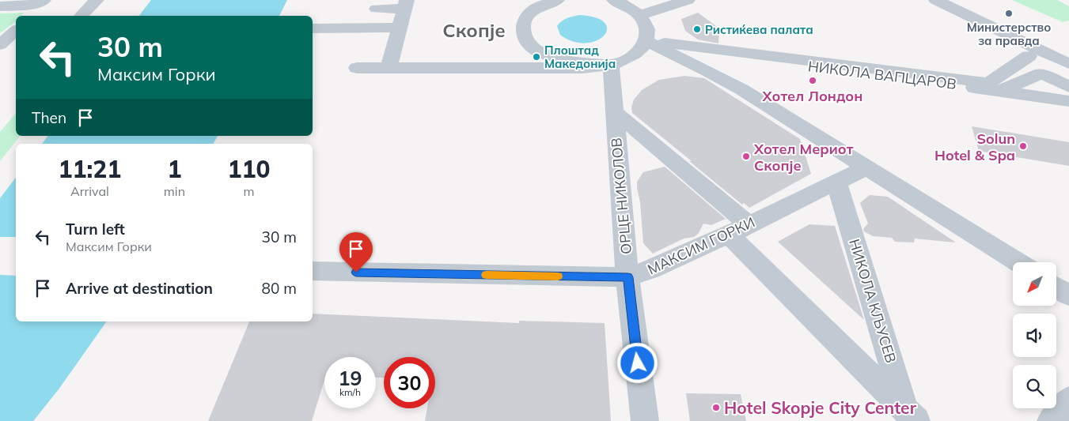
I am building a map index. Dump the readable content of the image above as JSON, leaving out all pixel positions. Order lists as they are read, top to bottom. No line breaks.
{"streets":{"street":["НИКОЛА ВАПЦАРОВ","ОРЦЕ НИКОЛОВ","МАКСИМ ГОРКИ","НИКОЛА КЉУСЕВ"]},"crossings":[["ОРЦЕ НИКОЛОВ","МАКСИМ ГОРКИ"],["МАКСИМ ГОРКИ","НИКОЛА КЉУСЕВ"]],"districts":["Скопје"],"places":["Министерство за правда","Ристиќева палата","Плоштад Македонија","Хотел Лондон","Solun Hotel & Spa","Хотел Мериот Скопје","Hotel Skopje City Center"],"north":"bottom left","page":{"turn":["30 m","Максим Горки"],"then":"Then","eta":["11:21","Arrival","1","min","110","m"],"list":[{"name":"Turn left","note":"Максим Горки","value":"30 m"},{"name":"Arrive at destination","value":"80 m"}],"speed":"19 km/h","limit":"30"}}
